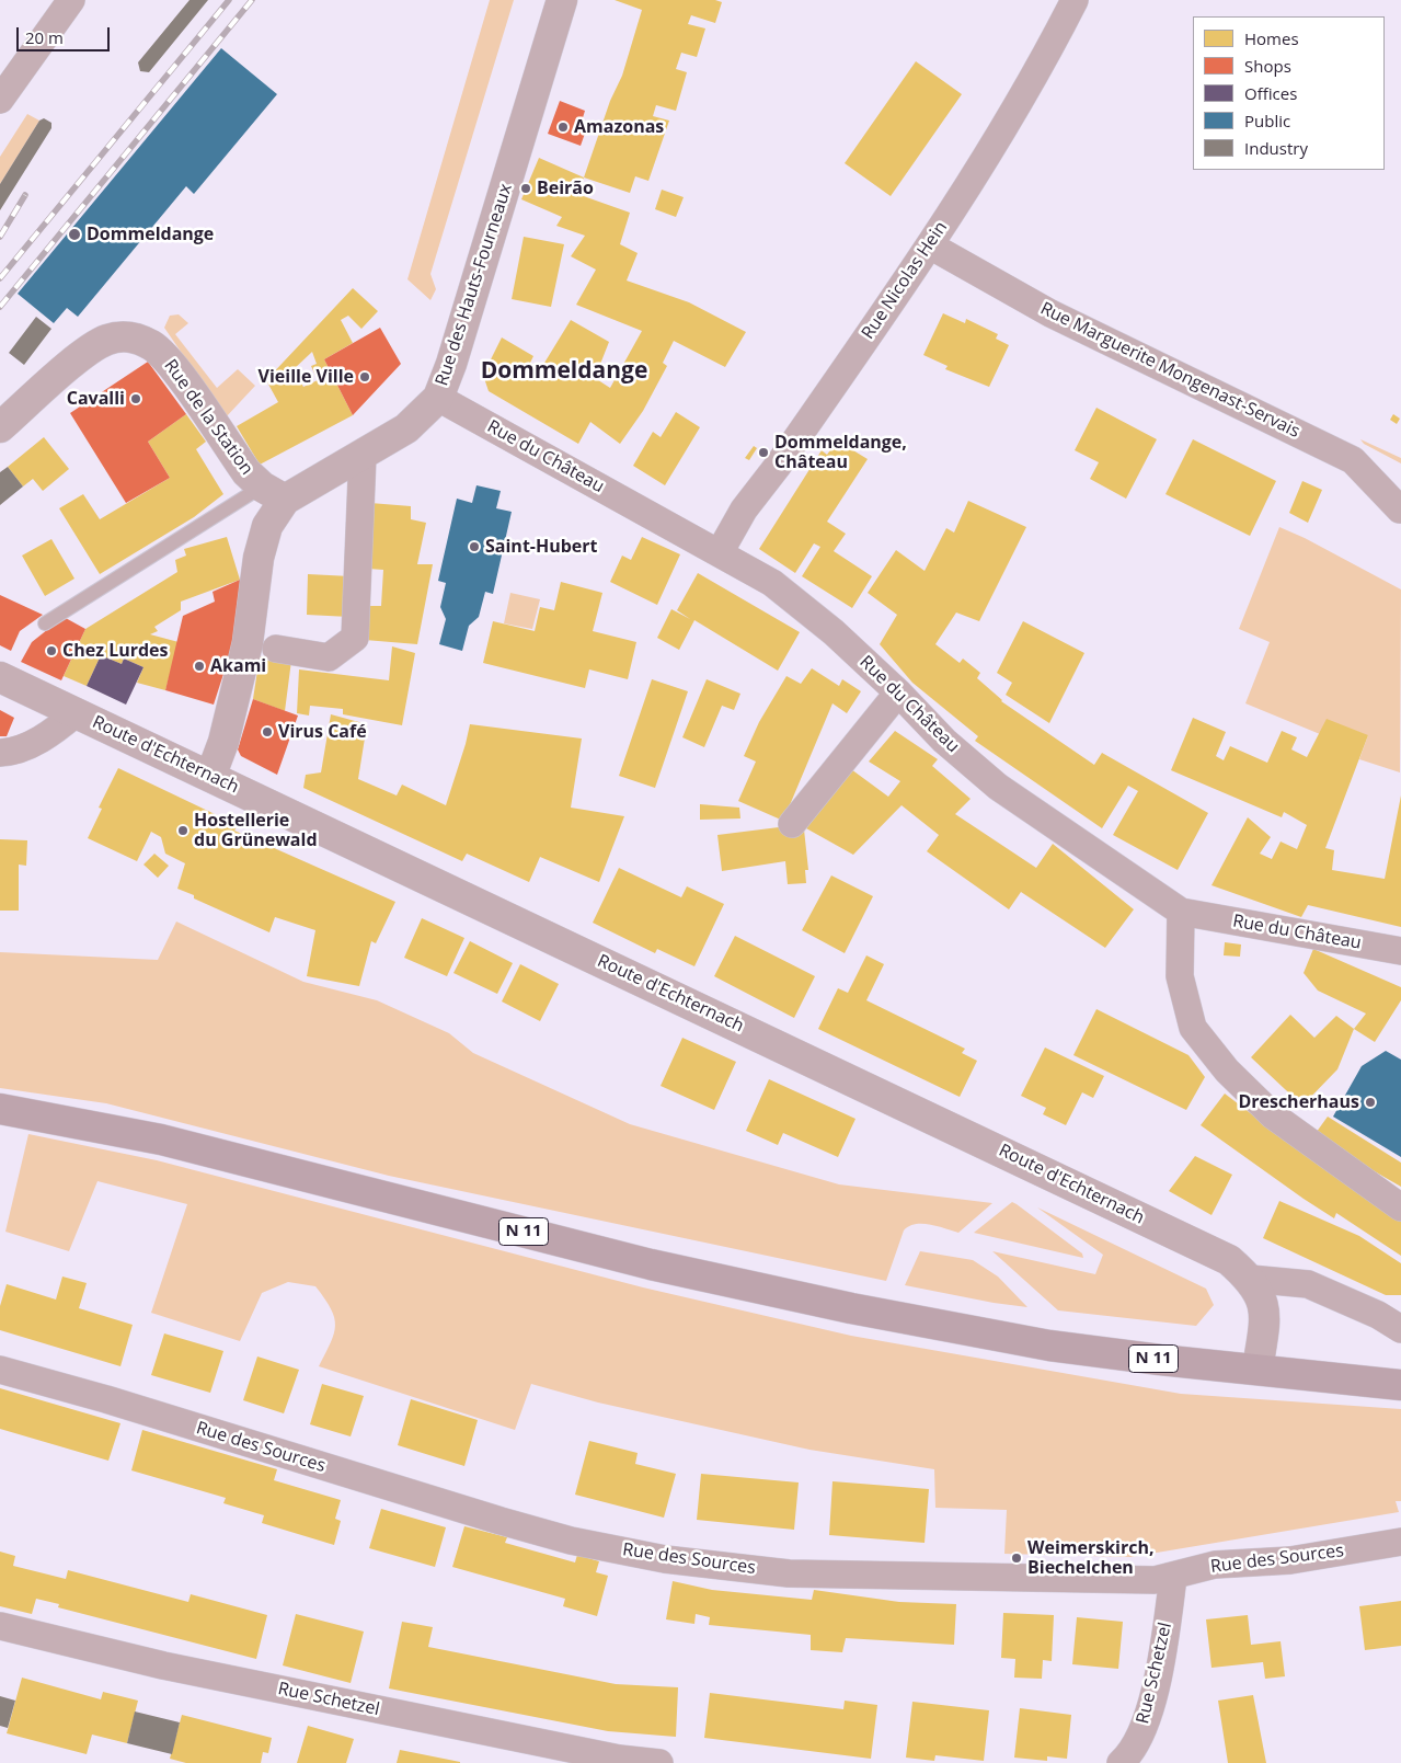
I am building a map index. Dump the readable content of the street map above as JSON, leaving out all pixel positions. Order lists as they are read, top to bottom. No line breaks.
{"streets":{"main road":["N 11"],"street":["Rue Nicolas Hein","Rue des Hauts-Fourneaux","Rue Marguerite Mongenast-Servais","Rue de la Station","Rue du Château","Route d'Echternach","Rue des Sources","Rue Schetzel"]},"crossings":[["Rue Nicolas Hein","Rue Marguerite Mongenast-Servais"],["Rue Nicolas Hein","Rue du Château"],["Rue des Hauts-Fourneaux","Rue de la Station"],["Rue des Hauts-Fourneaux","Rue du Château"],["Rue des Hauts-Fourneaux","Route d'Echternach"],["Route d'Echternach","N 11"],["Rue des Sources","Rue Schetzel"]],"districts":["Dommeldange"],"places":["Amazonas","Beirão","Dommeldange","Vieille Ville","Cavalli","Dommeldange, Château","Saint-Hubert","Chez Lurdes","Akami","Virus Café","Hostellerie du Grünewald","Drescherhaus","Weimerskirch, Biechelchen"],"legend":["Homes","Shops","Offices","Public","Industry"],"scale_bar":"20 m"}
